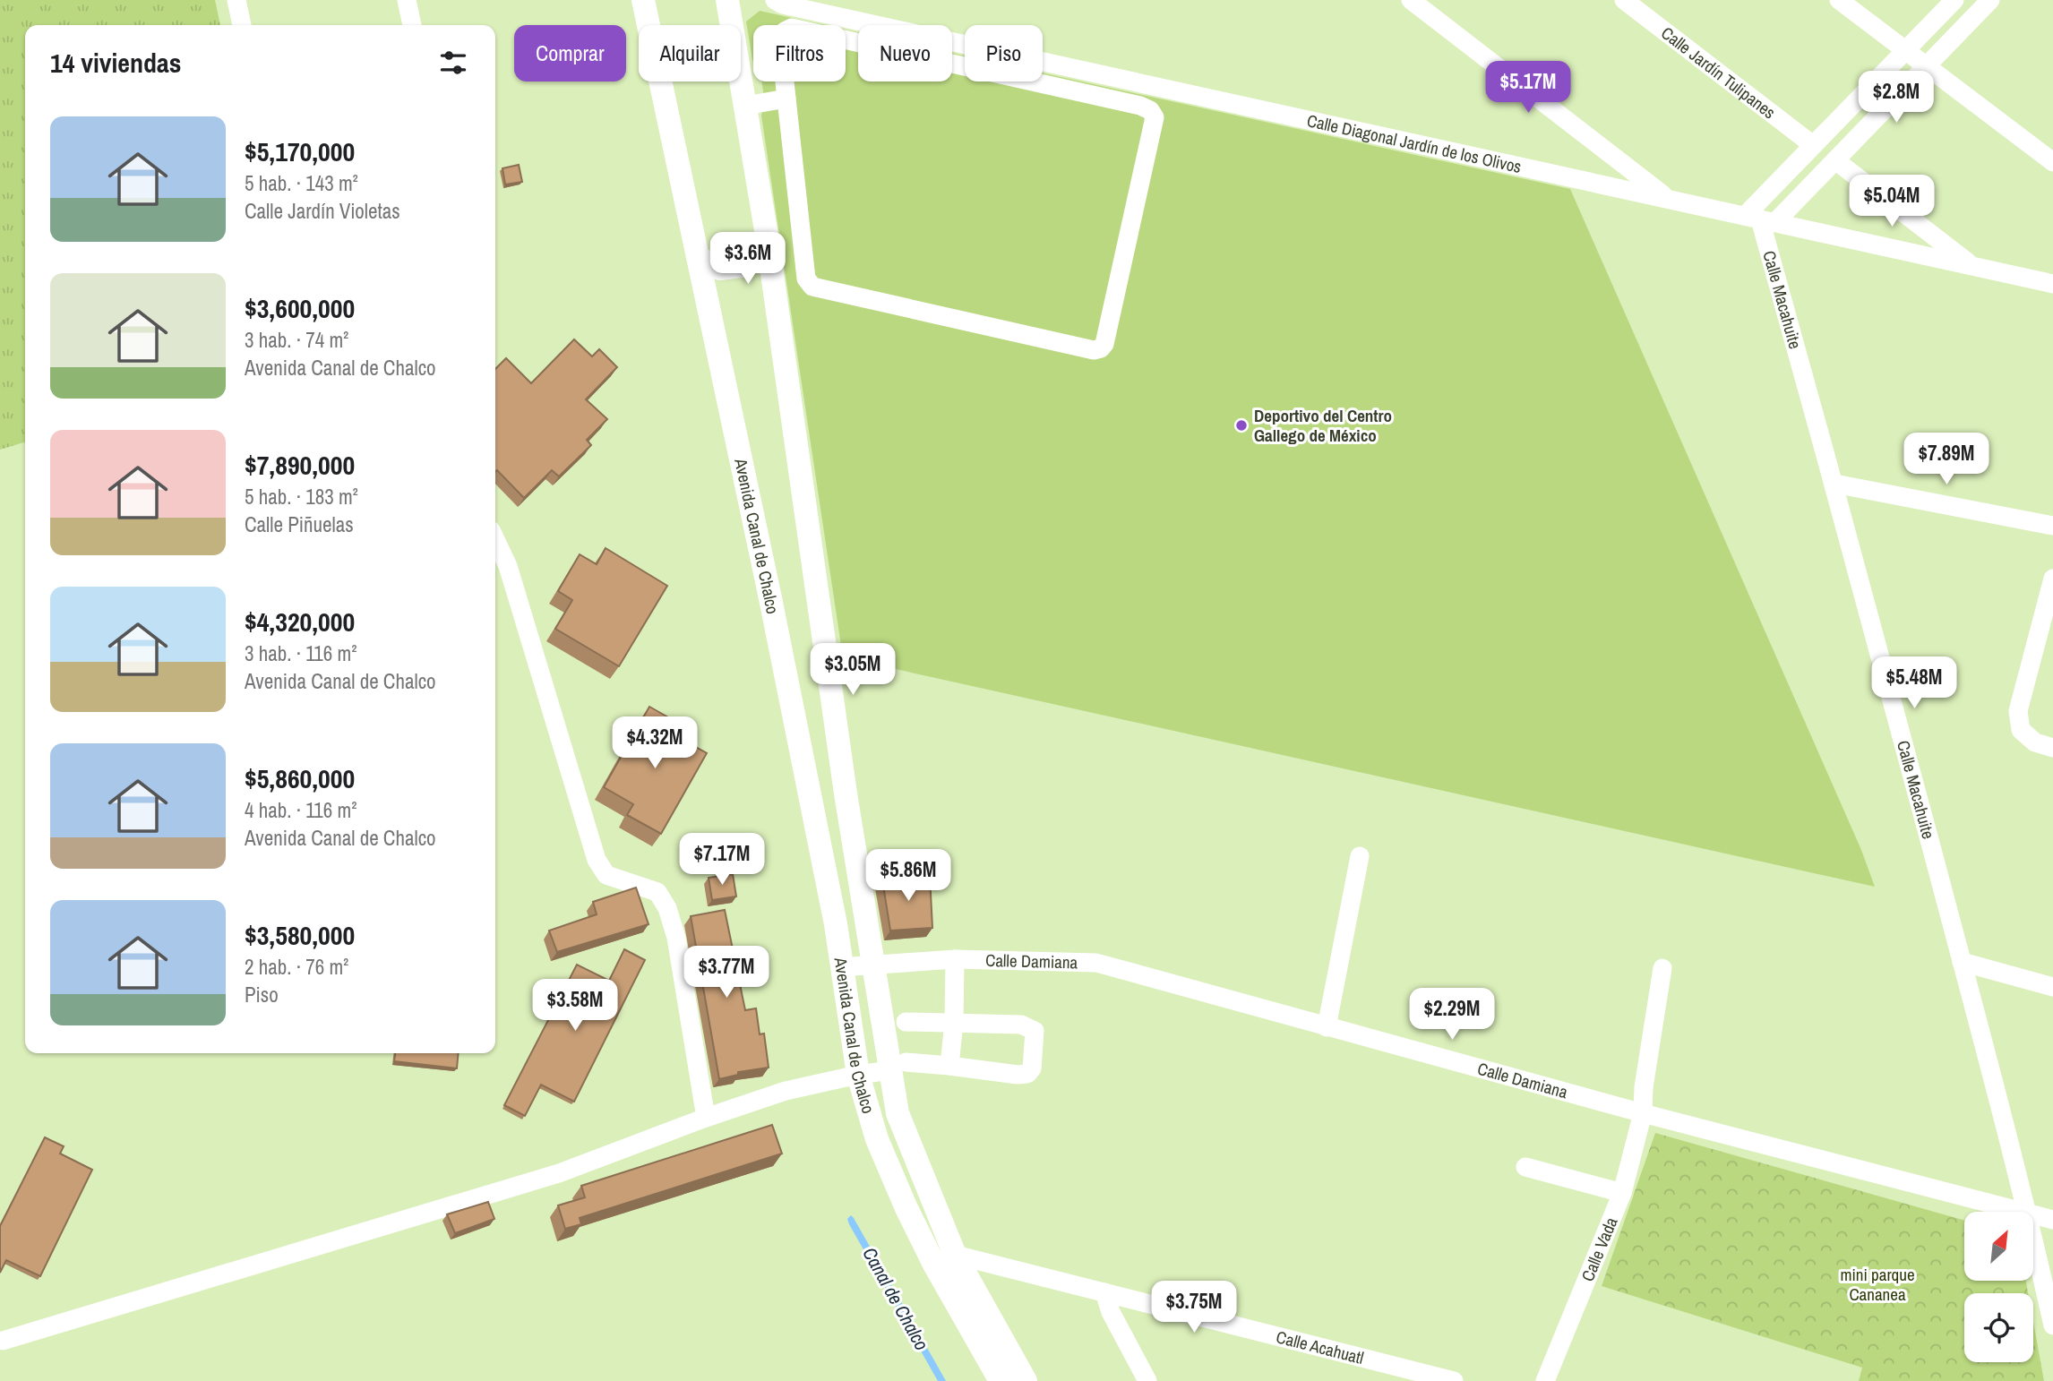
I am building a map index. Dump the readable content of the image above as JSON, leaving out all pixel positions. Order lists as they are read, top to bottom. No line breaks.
{"streets":{"main road":["Avenida Canal de Chalco"],"street":["Calle Jardín Tulipanes","Calle Diagonal Jardín de los Olivos","Calle Macahuite","Calle Damiana","Calle Vada","Calle Acahuatl"]},"crossings":[["Calle Diagonal Jardín de los Olivos","Calle Macahuite"],["Avenida Canal de Chalco","Calle Damiana"],["Avenida Canal de Chalco","Calle Acahuatl"],["Calle Damiana","Calle Vada"]],"water":["Canal de Chalco"],"parks":["mini parque Cananea"],"places":["Deportivo del Centro Gallego de México"],"north":"top right","page":{"chip":["Comprar","Alquilar","Filtros","Nuevo","Piso"],"heading":"14 viviendas","price":["$5.17M","$2.8M","$5.04M","$3.6M","$7.89M","$3.05M","$5.48M","$4.32M","$7.17M","$5.86M","$3.77M","$3.58M","$2.29M","$3.75M"],"list":[{"name":"$5,170,000","note":"5 hab. · 143 m² · Calle Jardín Violetas"},{"name":"$3,600,000","note":"3 hab. · 74 m² · Avenida Canal de Chalco"},{"name":"$7,890,000","note":"5 hab. · 183 m² · Calle Piñuelas"},{"name":"$4,320,000","note":"3 hab. · 116 m² · Avenida Canal de Chalco"},{"name":"$5,860,000","note":"4 hab. · 116 m² · Avenida Canal de Chalco"},{"name":"$3,580,000","note":"2 hab. · 76 m² · Piso"}]}}
